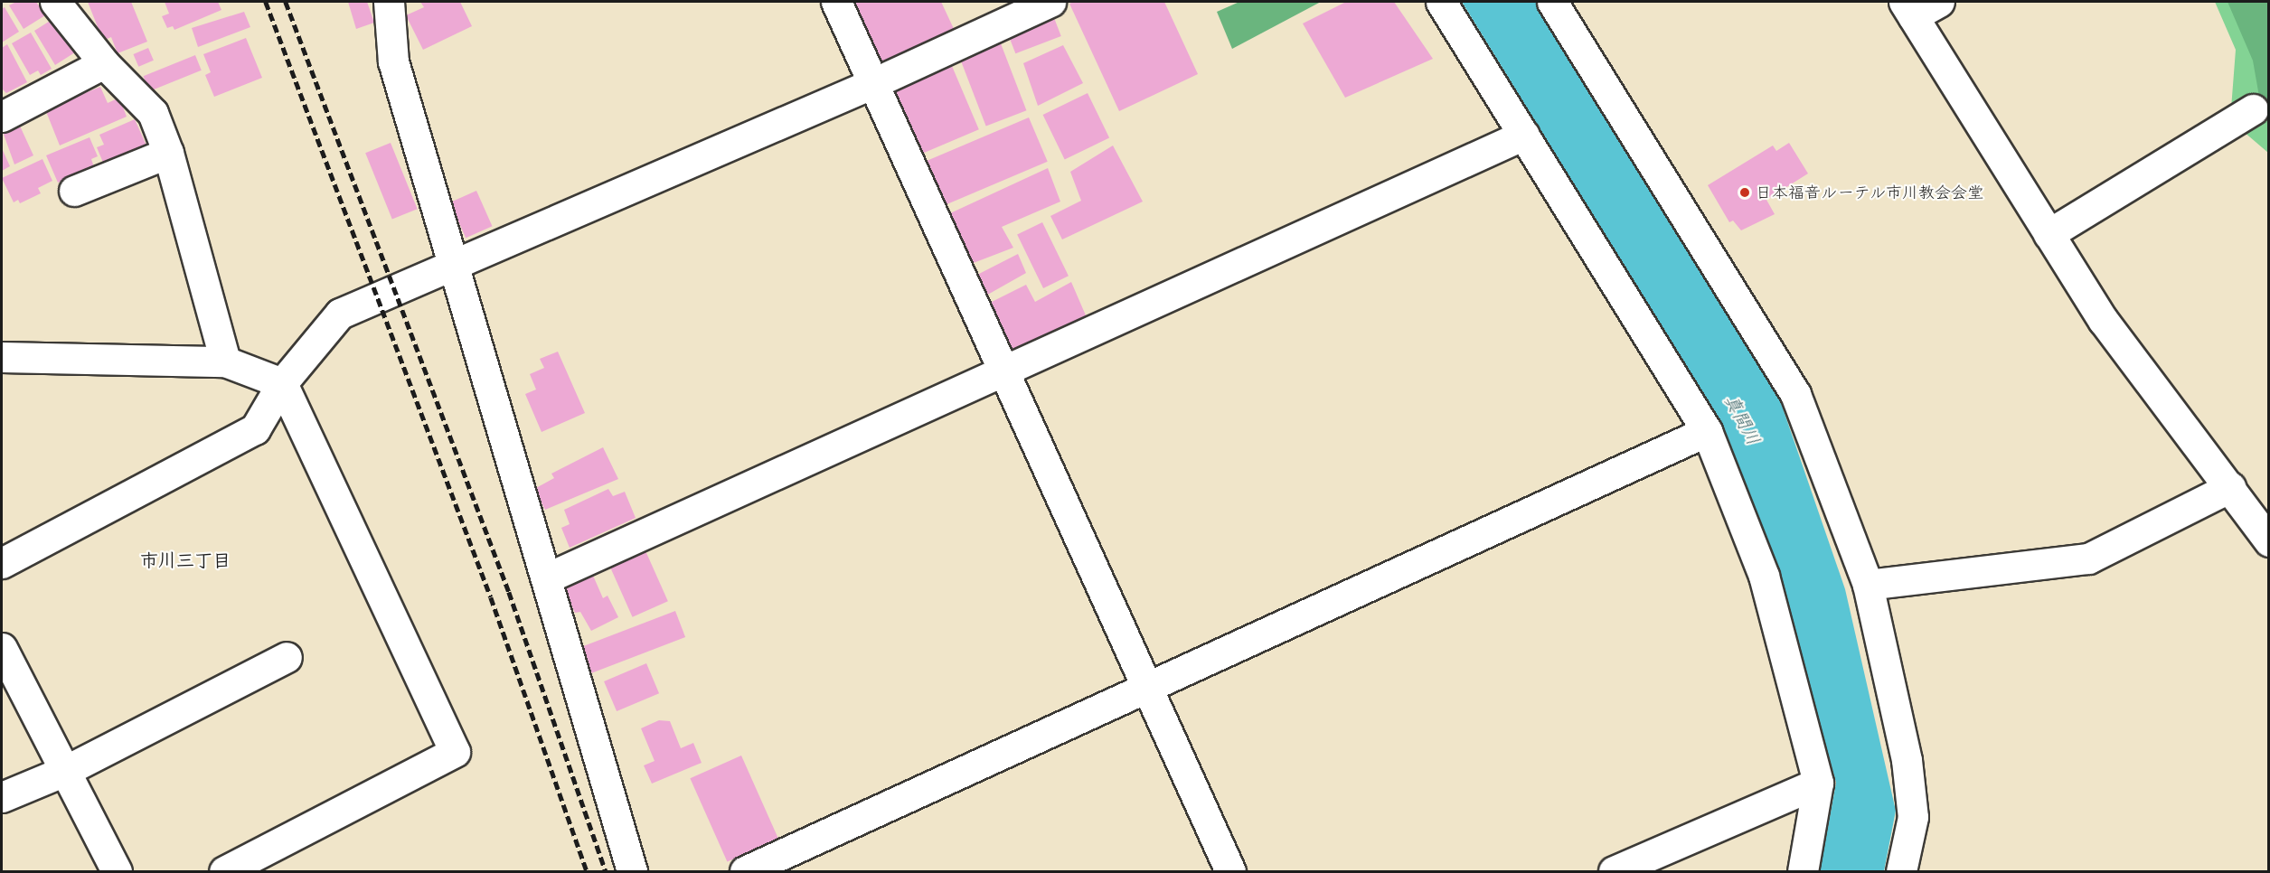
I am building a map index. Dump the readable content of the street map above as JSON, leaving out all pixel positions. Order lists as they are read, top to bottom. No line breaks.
{"districts":["市川三丁目"],"water":["真間川"],"places":["日本福音ルーテル市川教会会堂"]}
